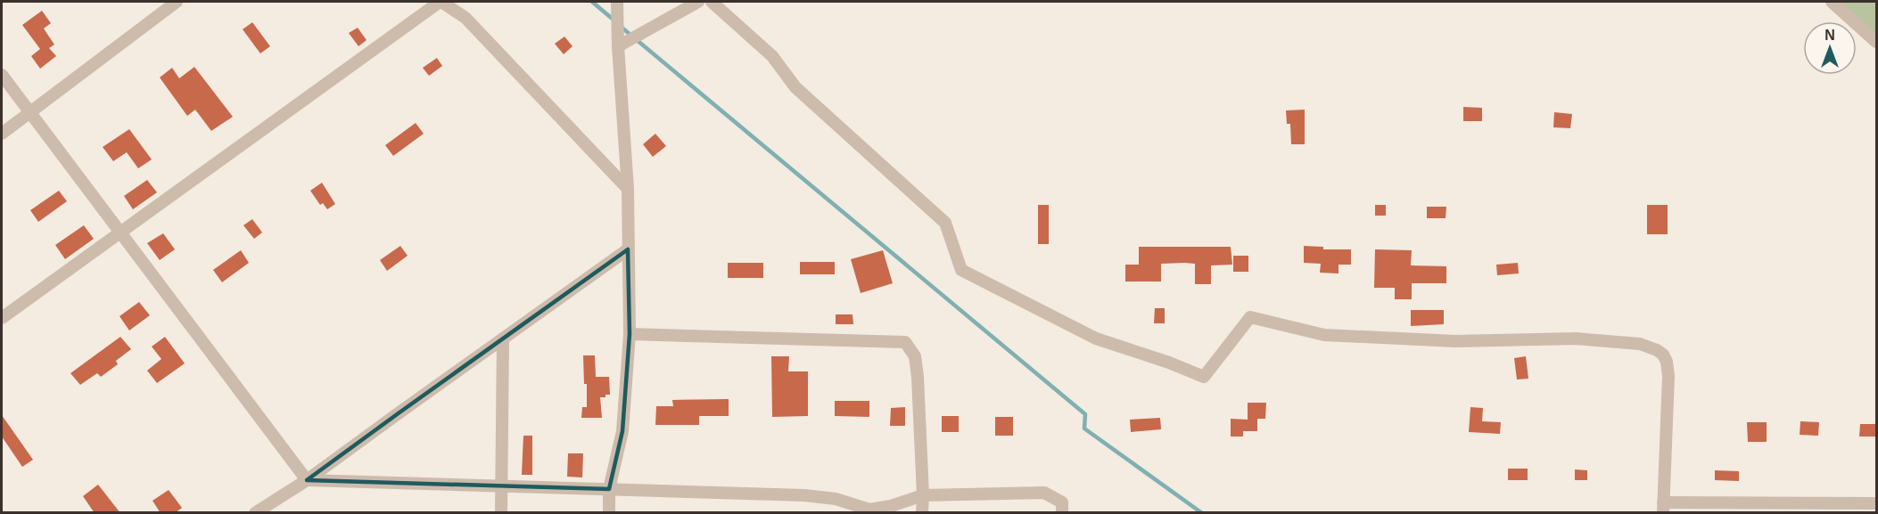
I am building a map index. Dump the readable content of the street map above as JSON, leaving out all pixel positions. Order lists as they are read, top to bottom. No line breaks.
{"north":"top"}
